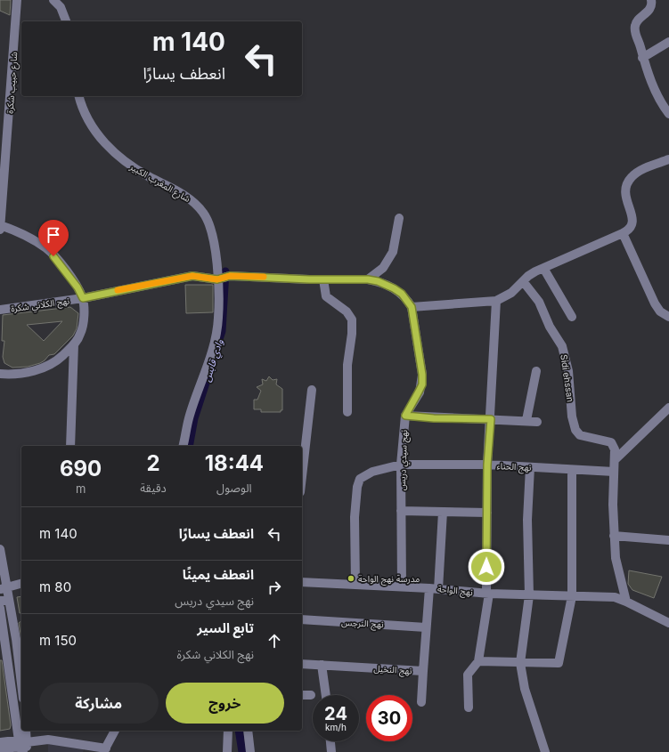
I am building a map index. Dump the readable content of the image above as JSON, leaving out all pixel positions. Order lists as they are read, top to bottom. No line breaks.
{"streets":{"street":["شارع حبيب شكرة","شارع المغرب الكبير","نهج الكلاني شكرة","Sidi ehssan","نهج سيدي دريس","نهج الحناء","نهج الواحة","نهج النرجس","نهج النخيل"]},"crossings":[["شارع المغرب الكبير","نهج الكلاني شكرة"],["نهج الكلاني شكرة","نهج سيدي دريس"],["Sidi ehssan","نهج الحناء"],["Sidi ehssan","نهج الواحة"],["نهج سيدي دريس","نهج الحناء"],["نهج سيدي دريس","نهج الواحة"],["نهج الحناء","نهج الواحة"],["نهج الواحة","نهج النخيل"],["نهج النرجس","نهج النخيل"]],"water":["وادي قابس"],"places":["مدرسة نهج الواحة"],"page":{"turn":["140 m","انعطف يسارًا"],"eta":["18:44","الوصول","2","دقيقة","690","m"],"list":[{"name":"انعطف يسارًا","value":"140 m"},{"name":"انعطف يمينًا","note":"نهج سيدي دريس","value":"80 m"},{"name":"تابع السير","note":"نهج الكلاني شكرة","value":"150 m"}],"buttons":["خروج","مشاركة"],"speed":"24 km/h","limit":"30"}}
